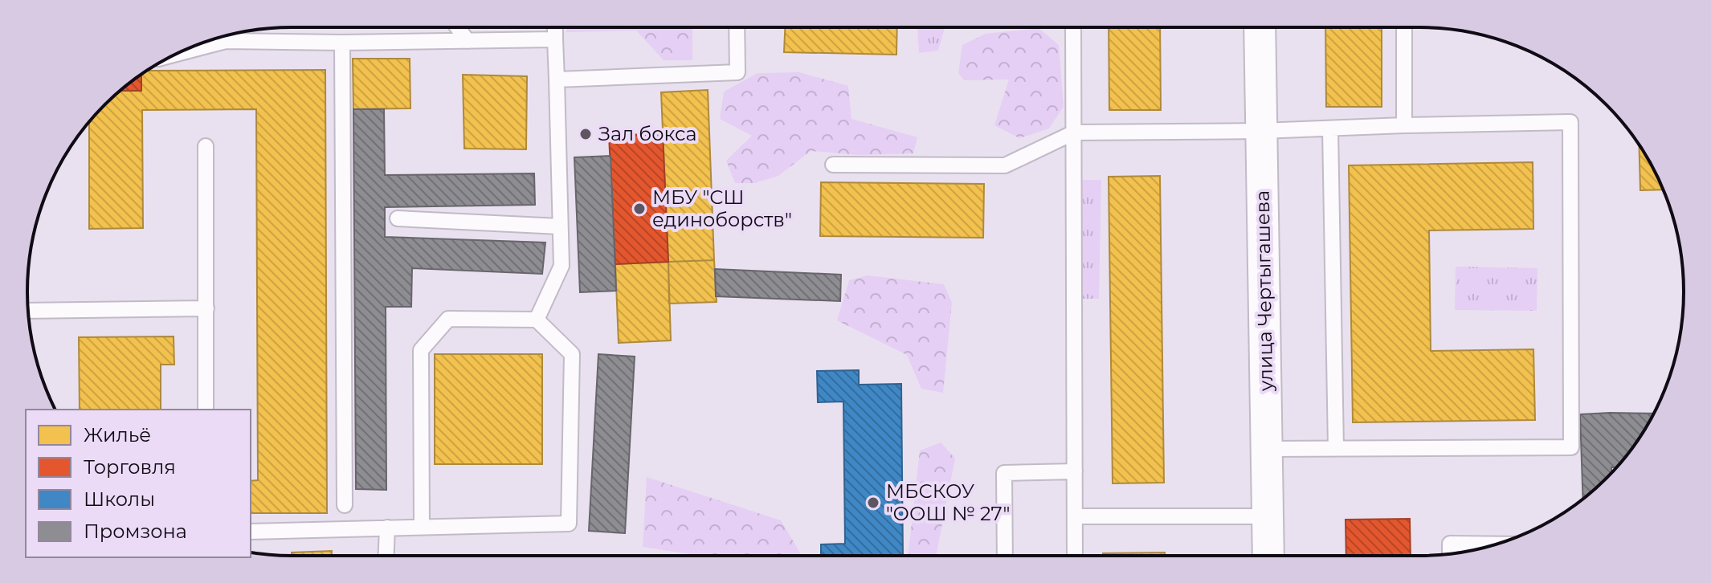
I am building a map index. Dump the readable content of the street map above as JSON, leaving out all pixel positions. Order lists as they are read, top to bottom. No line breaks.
{"streets":{"street":["улица Чертыгашева"]},"places":["Зал бокса","МБУ \"СШ единоборств\"","МБСКОУ \"ООШ № 27\""],"legend":["Жильё","Торговля","Школы","Промзона"]}
